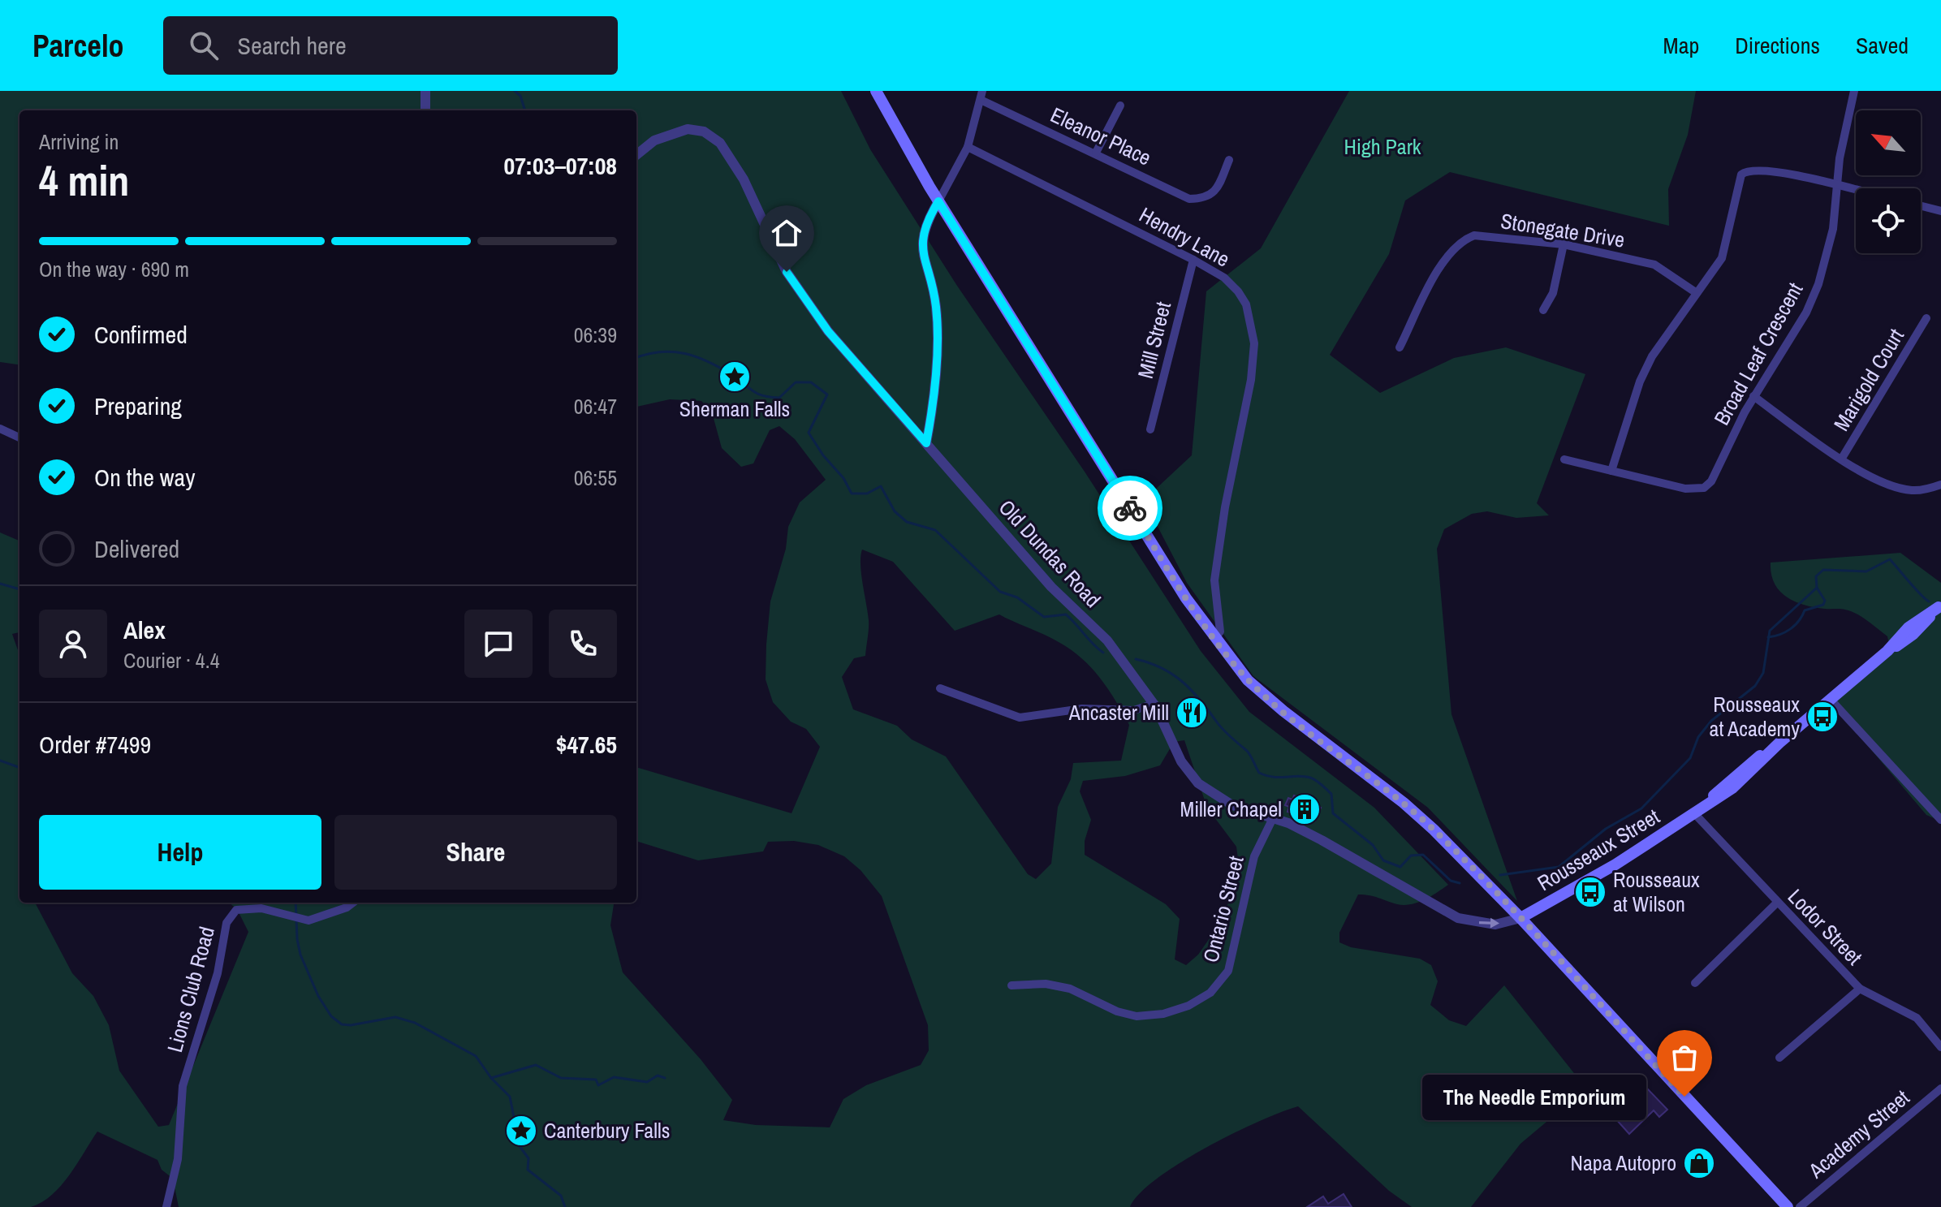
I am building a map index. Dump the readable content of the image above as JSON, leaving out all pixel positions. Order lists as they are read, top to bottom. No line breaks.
{"streets":{"main road":["Rousseaux Street"],"street":["Eleanor Place","Stonegate Drive","Hendry Lane","Mill Street","Broad Leaf Crescent","Marigold Court","Old Dundas Road","Ontario Street","Lodor Street","Lions Club Road","Academy Street"]},"crossings":[["Hendry Lane","Mill Street"],["Old Dundas Road","Rousseaux Street"],["Old Dundas Road","Ontario Street"],["Rousseaux Street","Lodor Street"]],"parks":["High Park"],"places":{"place":["Sherman Falls","Canterbury Falls"],"restaurant":["Ancaster Mill"],"bus stop":["Rousseaux at Academy","Rousseaux at Wilson"],"building":["Miller Chapel"],"other":["The Needle Emporium"],"shop":["Napa Autopro"]},"north":"top left","page":{"header":"Parcelo","search":"Search here","nav":["Map","Directions","Saved"],"heading":["4 min","Arriving in","07:03–07:08"],"panel":["Alex","Courier · 4.4","Order #7499","$47.65"],"bar":"On the way · 690 m","list":[["Confirmed","06:39"],["Preparing","06:47"],["On the way","06:55"],"Delivered"],"buttons":["Help","Share"],"bubble":"The Needle Emporium"}}
